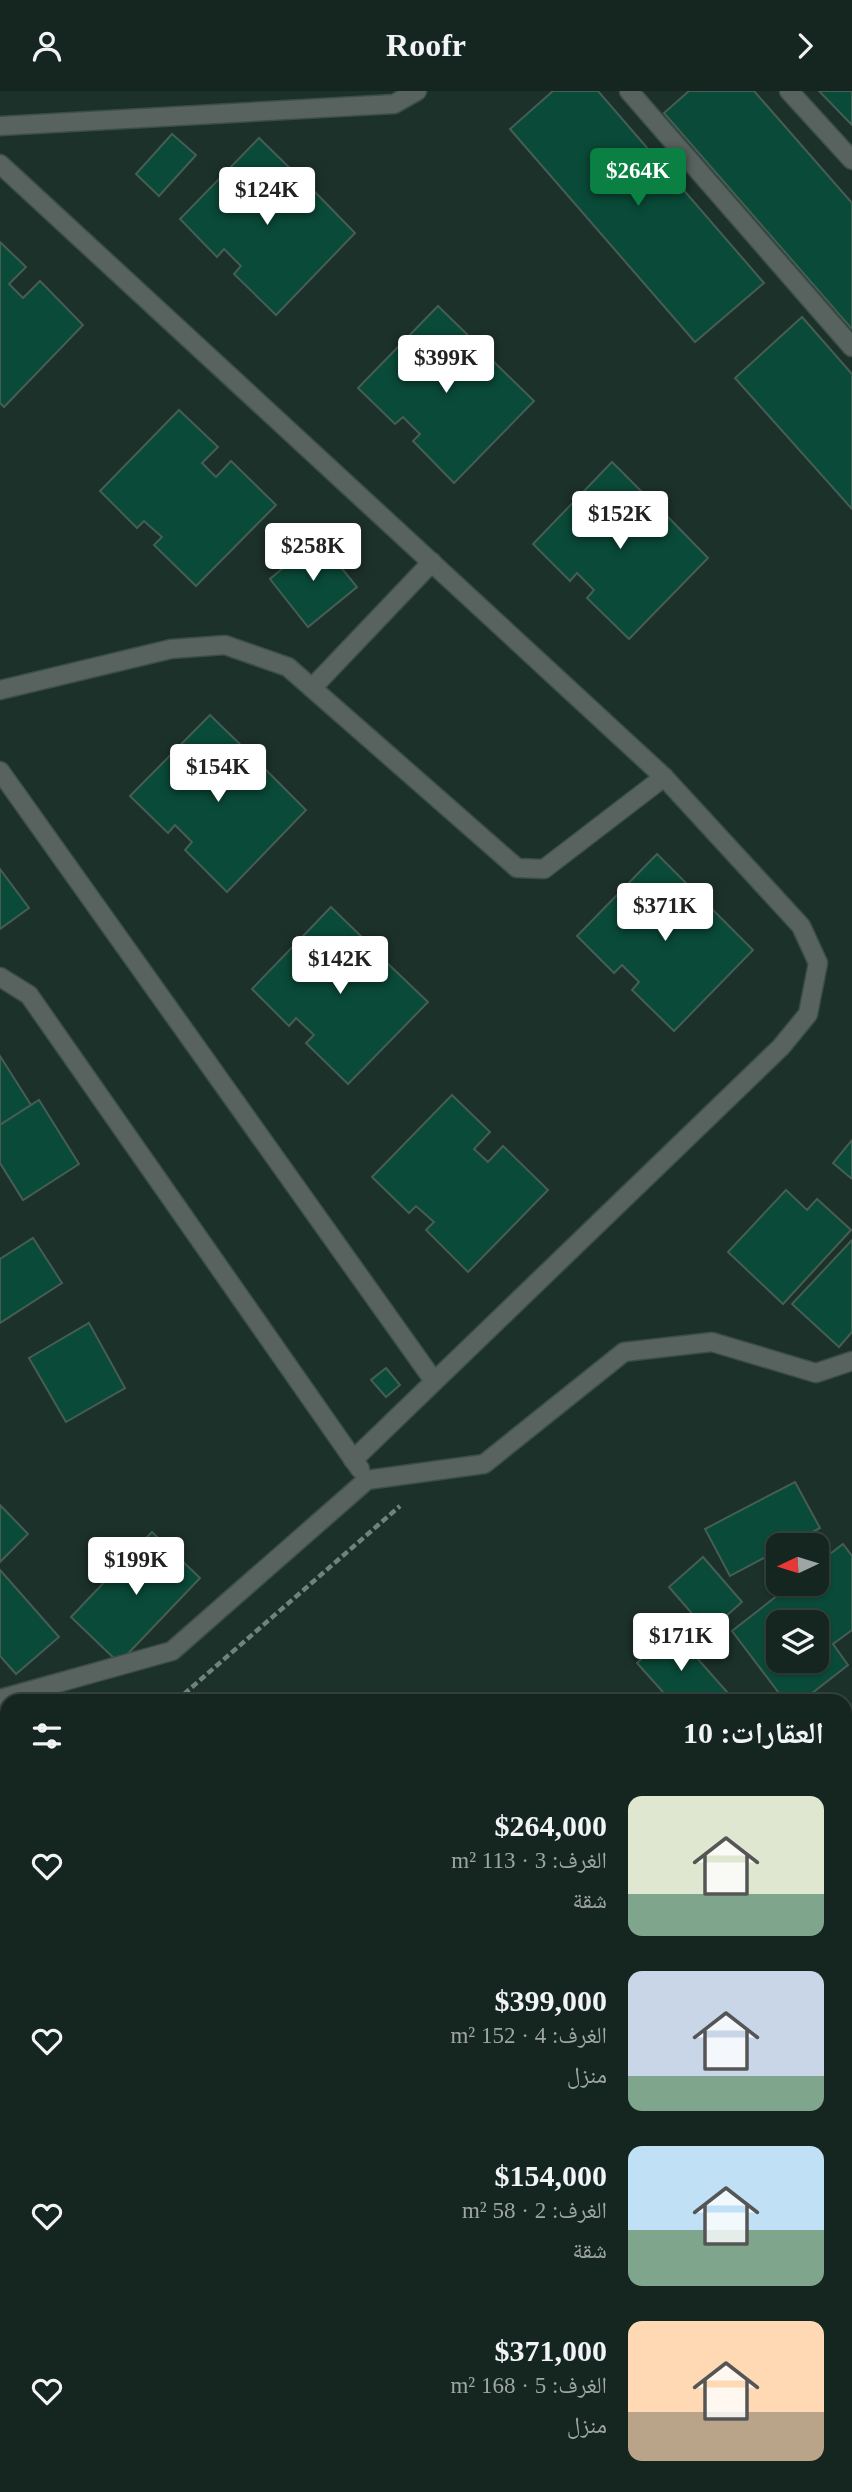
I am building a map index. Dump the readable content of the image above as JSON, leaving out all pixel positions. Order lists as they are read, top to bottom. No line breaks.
{"north":"left","page":{"header":"Roofr","price":["$264K","$124K","$399K","$152K","$258K","$154K","$371K","$142K","$199K","$171K"],"heading":"العقارات: 10","list":[{"name":"$264,000","note":"الغرف: 3 · 113 m² · شقة"},{"name":"$399,000","note":"الغرف: 4 · 152 m² · منزل"},{"name":"$154,000","note":"الغرف: 2 · 58 m² · شقة"},{"name":"$371,000","note":"الغرف: 5 · 168 m² · منزل"}]}}
